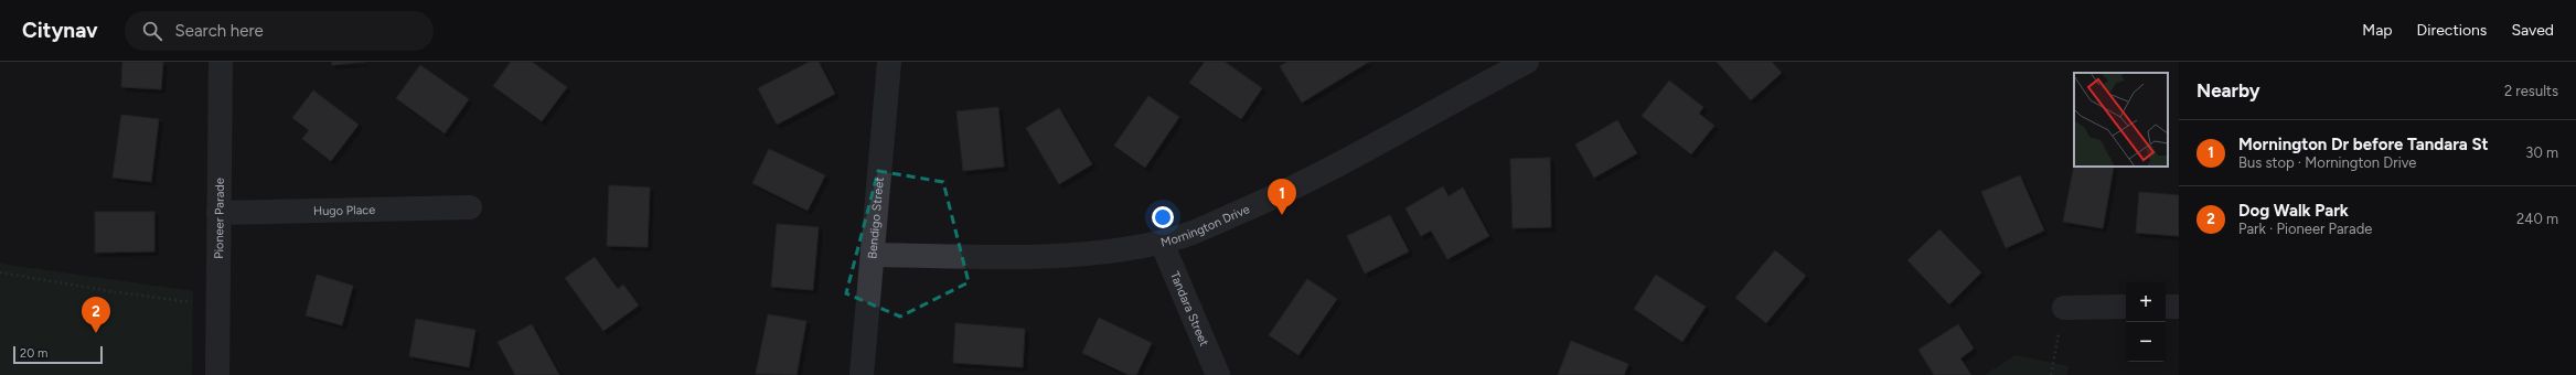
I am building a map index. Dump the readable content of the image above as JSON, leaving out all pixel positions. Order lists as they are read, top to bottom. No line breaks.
{"streets":{"street":["Hugo Place","Pioneer Parade","Bendigo Street","Mornington Drive","Tandara Street"]},"crossings":[["Hugo Place","Pioneer Parade"],["Bendigo Street","Mornington Drive"],["Mornington Drive","Tandara Street"]],"scale_bar":"20 m","page":{"header":"Citynav","search":"Search here","nav":["Map","Directions","Saved"],"heading":["Nearby","2 results"],"list":[{"mark":"1","name":"Mornington Dr before Tandara St","note":"Bus stop · Mornington Drive","value":"30 m"},{"mark":"2","name":"Dog Walk Park","note":"Park · Pioneer Parade","value":"240 m"}],"pins":["1","2"],"map_buttons":["+","−"],"scale":"20 m"}}
